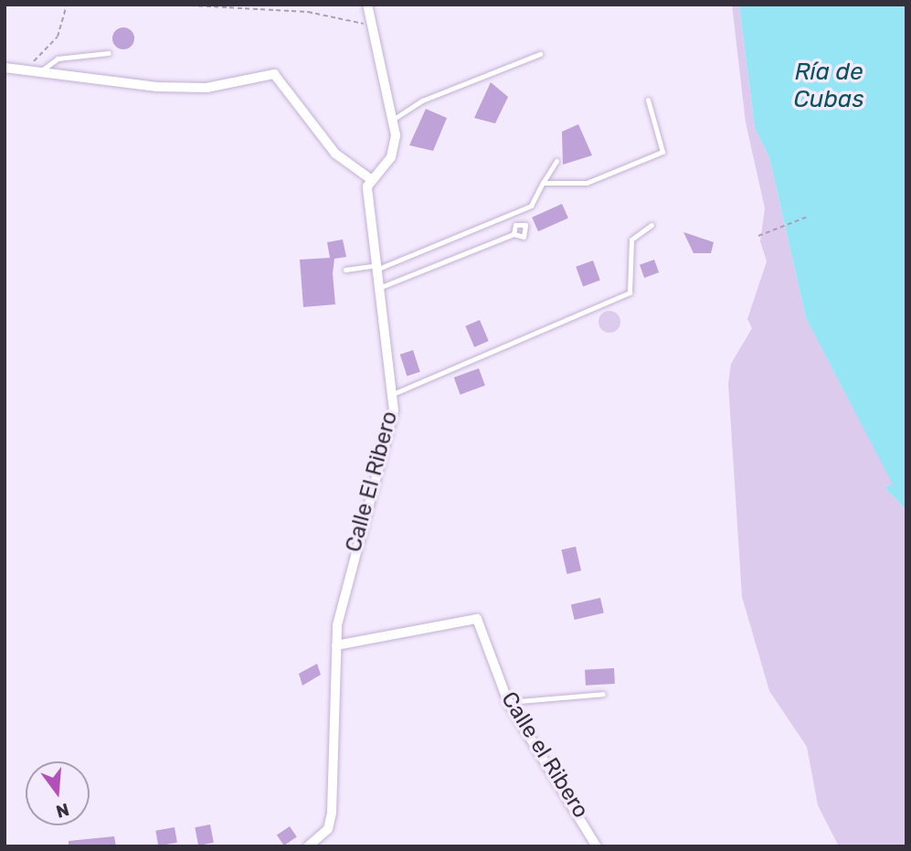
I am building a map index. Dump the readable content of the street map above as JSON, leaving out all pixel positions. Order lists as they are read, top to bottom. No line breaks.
{"streets":{"street":["Calle El Ribero","Calle el Ribero"]},"crossings":[["Calle El Ribero","Calle el Ribero"]],"water":["Ría de Cubas"],"north":"bottom"}
